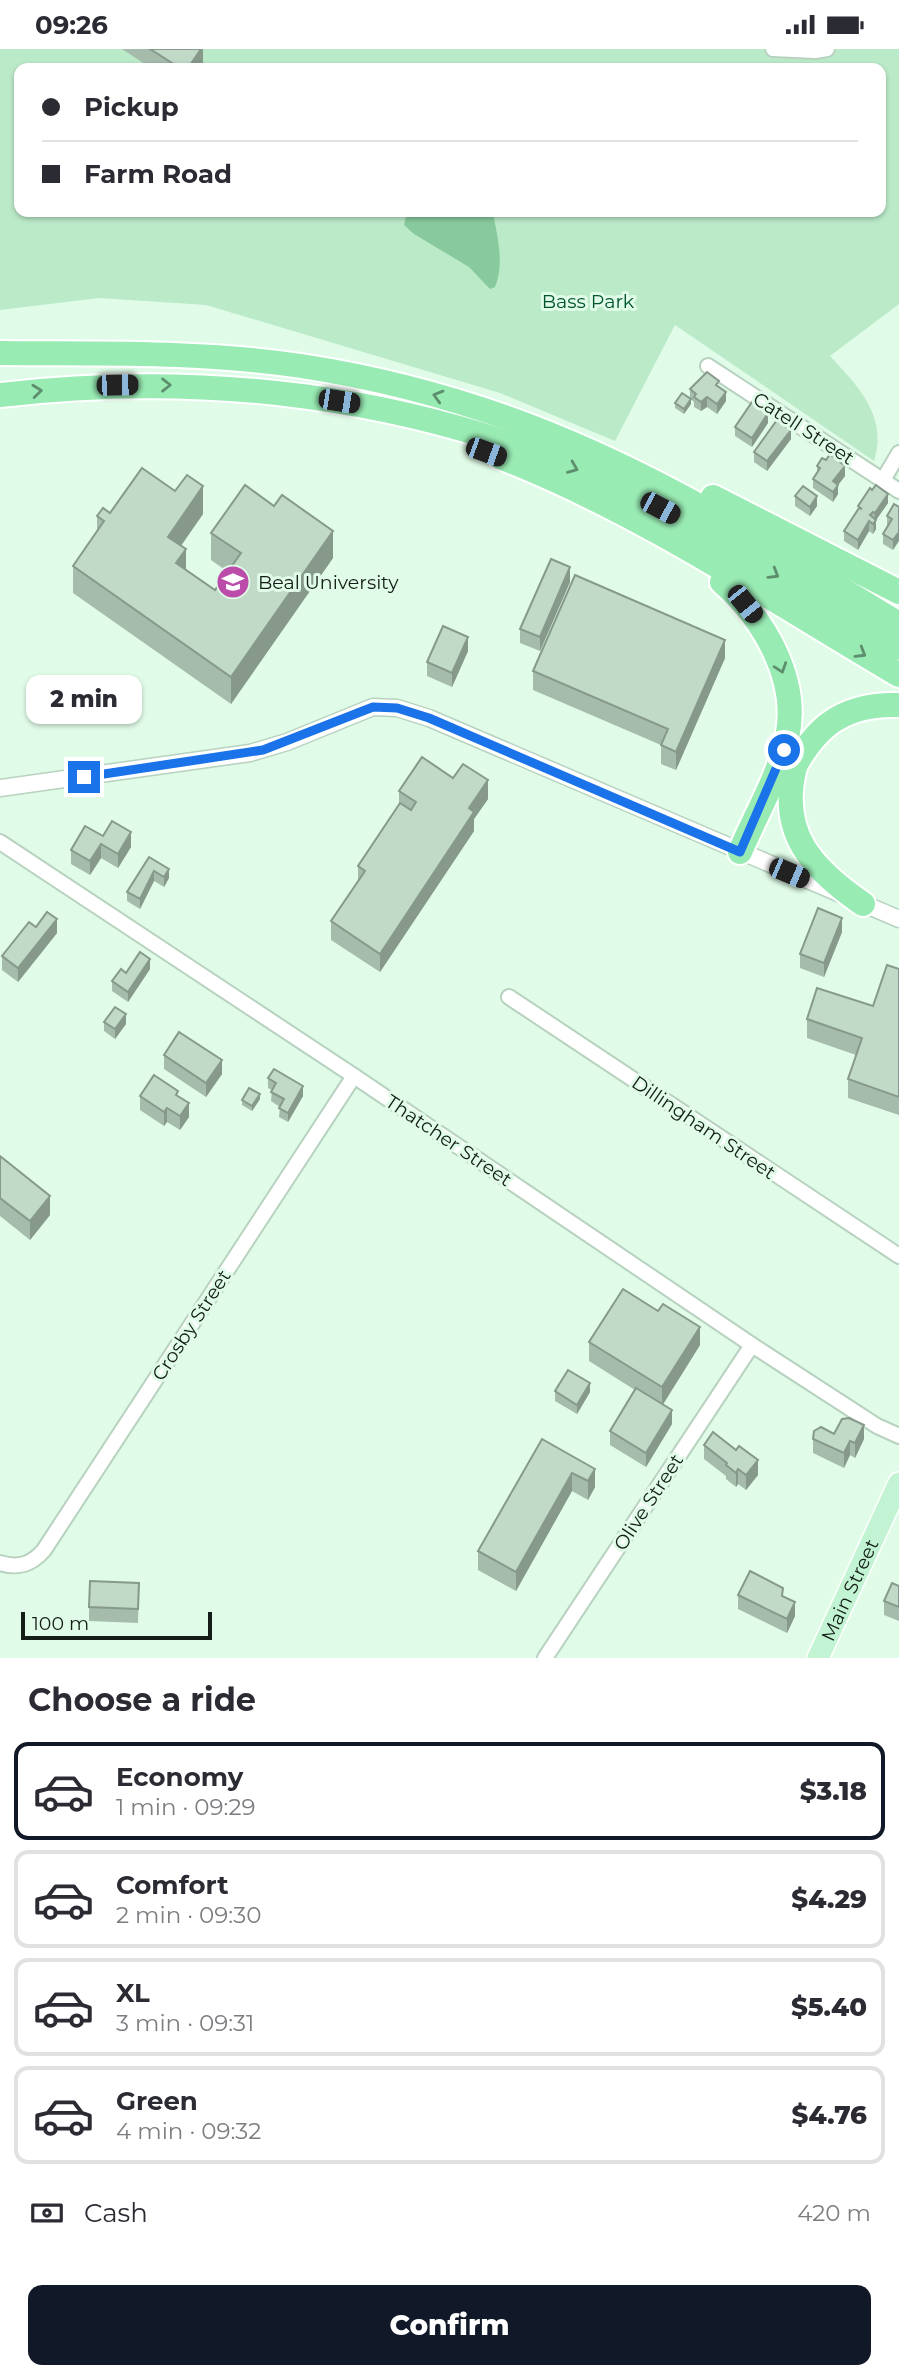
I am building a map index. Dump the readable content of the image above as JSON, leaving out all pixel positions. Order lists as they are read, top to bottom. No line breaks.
{"streets":{"main road":["Main Street"],"street":["Catell Street","Dillingham Street","Thatcher Street","Crosby Street","Olive Street"]},"crossings":[["Thatcher Street","Crosby Street"],["Thatcher Street","Olive Street"]],"parks":["Bass Park"],"places":{"school or university":["Beal University"]},"scale_bar":"100 m","page":{"status":"09:26","banner":["Pickup","Farm Road"],"bubble":"2 min","scale":"100 m","heading":"Choose a ride","list":[{"name":"Economy","note":"1 min · 09:29","value":"$3.18"},{"name":"Comfort","note":"2 min · 09:30","value":"$4.29"},{"name":"XL","note":"3 min · 09:31","value":"$5.40"},{"name":"Green","note":"4 min · 09:32","value":"$4.76"}],"pay":["Cash","420 m"],"buttons":"Confirm"}}
